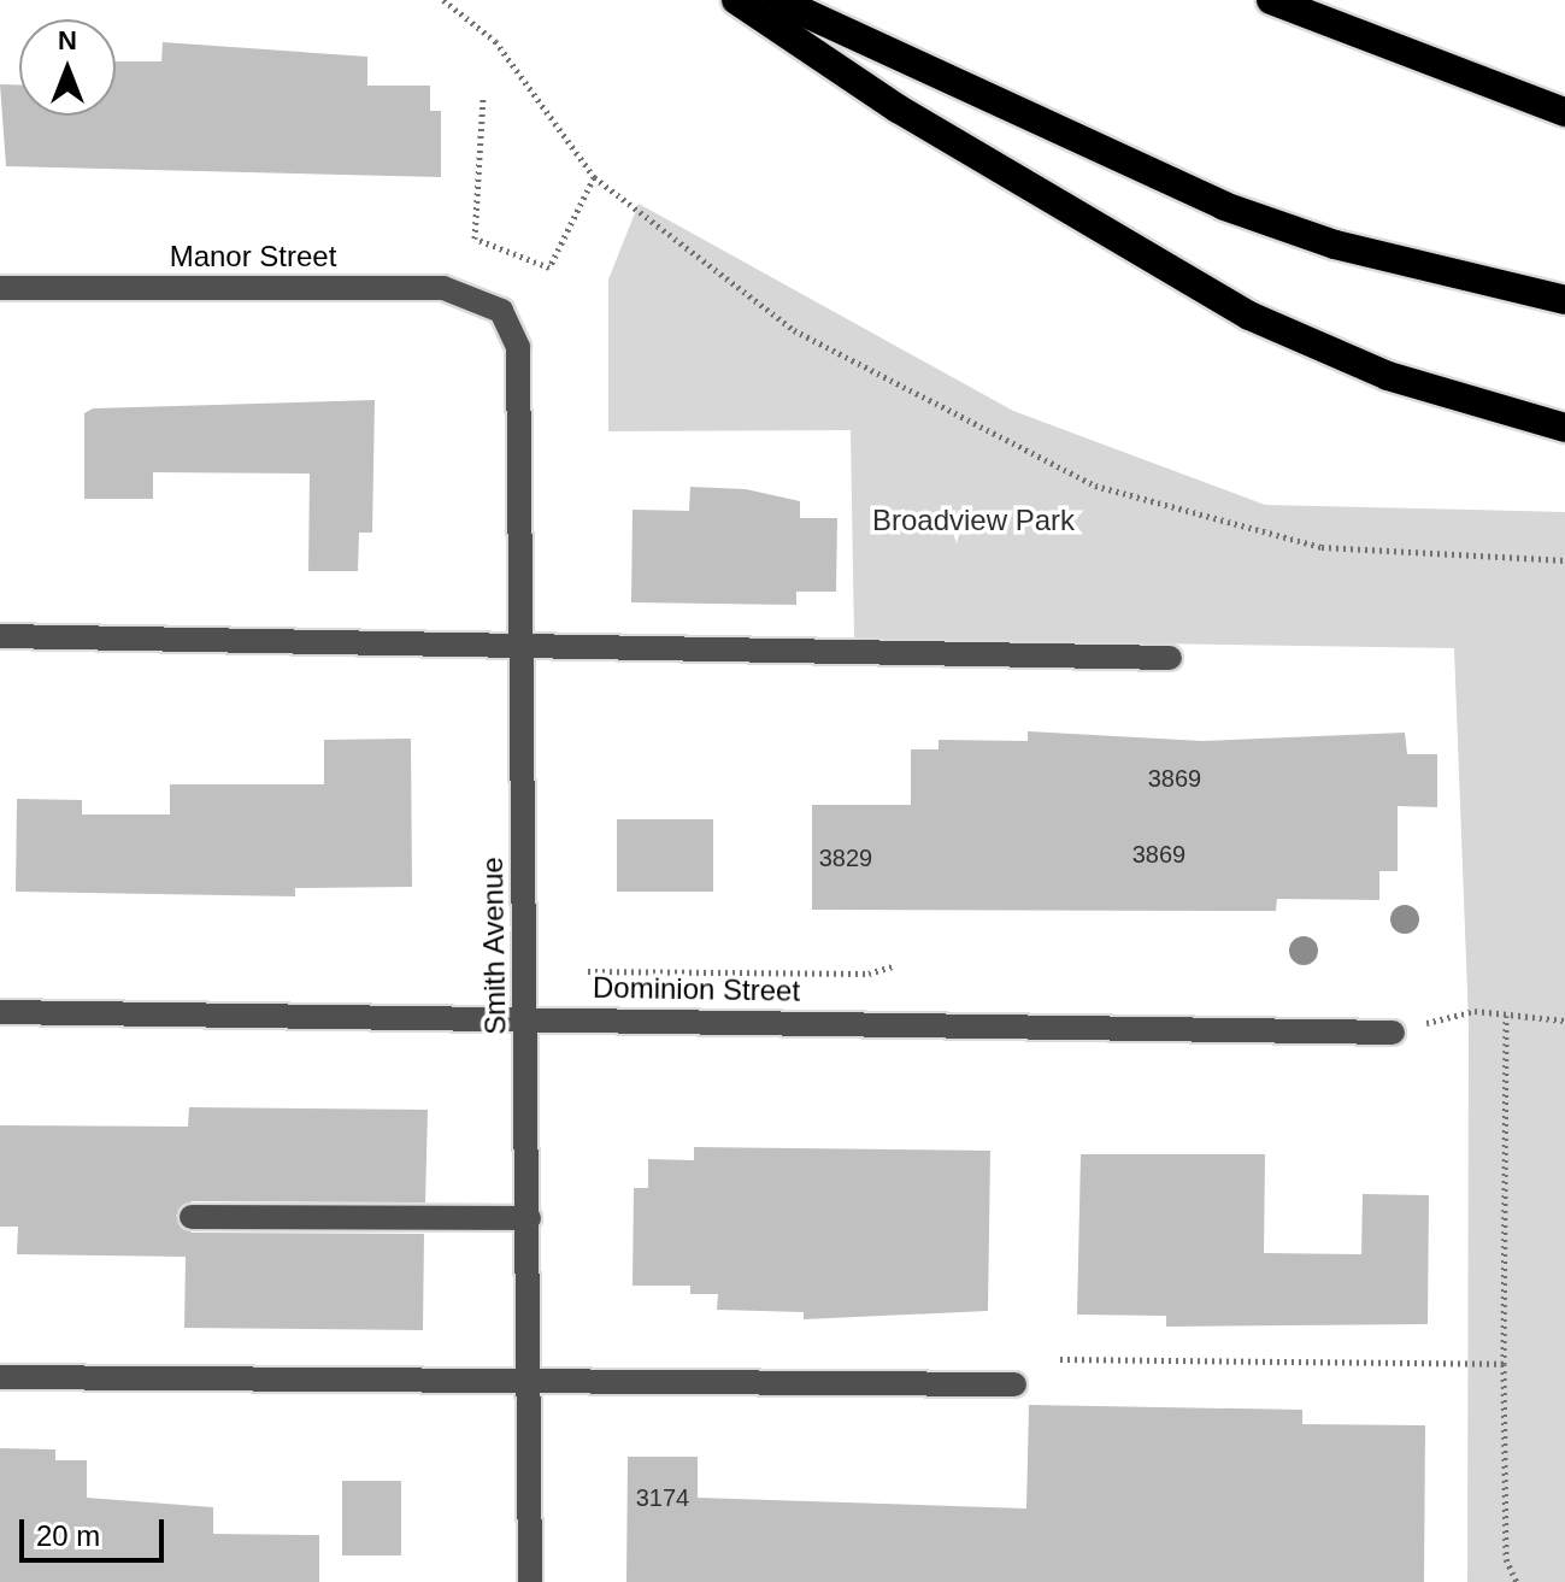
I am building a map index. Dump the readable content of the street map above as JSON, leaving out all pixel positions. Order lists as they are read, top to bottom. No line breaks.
{"streets":{"street":["Manor Street","Smith Avenue","Dominion Street"]},"crossings":[["Manor Street","Smith Avenue"],["Smith Avenue","Dominion Street"]],"parks":["Broadview Park"],"house_numbers":["3869","3869","3829","3174"],"scale_bar":"20 m","north":"top"}
